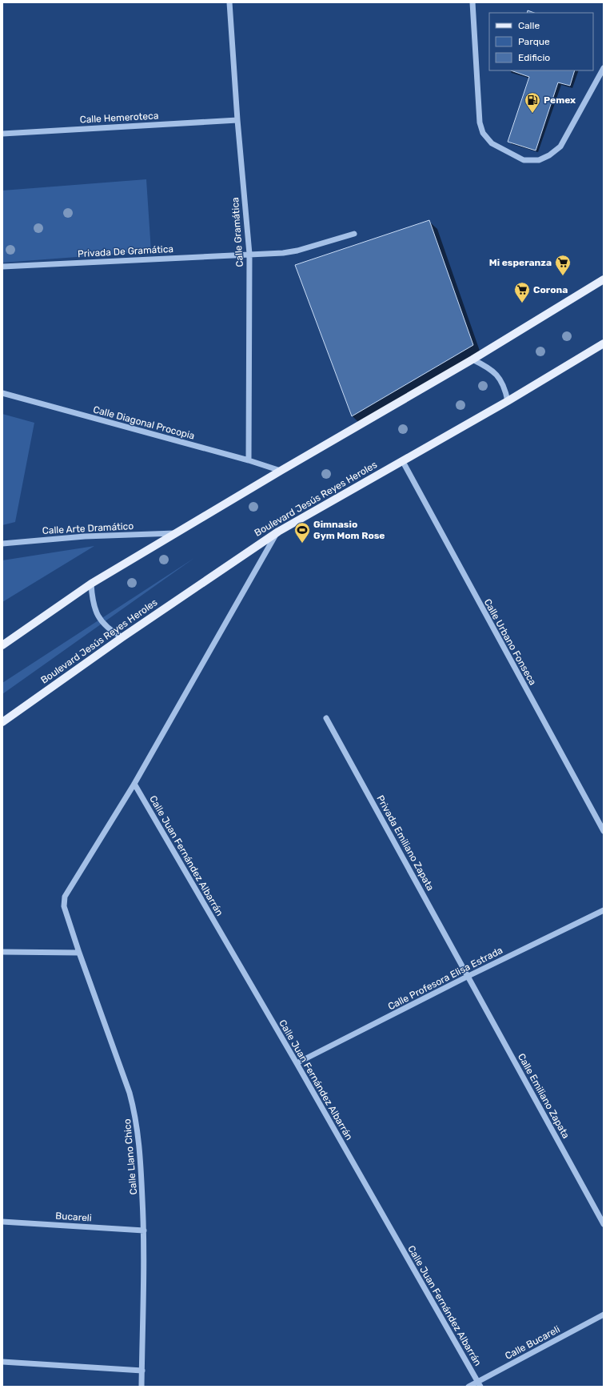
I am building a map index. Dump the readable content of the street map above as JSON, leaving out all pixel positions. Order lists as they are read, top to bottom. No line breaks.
{"streets":{"main road":["Boulevard Jesús Reyes Heroles"],"street":["Calle Hemeroteca","Calle Gramática","Privada De Gramática","Calle Diagonal Procopia","Calle Arte Dramático","Calle Urbano Fonseca","Privada Emiliano Zapata","Calle Juan Fernández Albarrán","Calle Profesora Elisa Estrada","Calle Emiliano Zapata","Calle Llano Chico","Bucareli","Calle Bucareli"]},"crossings":[["Calle Hemeroteca","Calle Gramática"],["Calle Gramática","Privada De Gramática"],["Calle Gramática","Calle Diagonal Procopia"],["Boulevard Jesús Reyes Heroles","Calle Urbano Fonseca"],["Privada Emiliano Zapata","Calle Profesora Elisa Estrada"],["Privada Emiliano Zapata","Calle Emiliano Zapata"],["Calle Juan Fernández Albarrán","Calle Profesora Elisa Estrada"],["Calle Juan Fernández Albarrán","Calle Llano Chico"],["Calle Juan Fernández Albarrán","Calle Bucareli"],["Calle Profesora Elisa Estrada","Calle Emiliano Zapata"],["Calle Llano Chico","Bucareli"]],"places":{"fuel station":["Pemex"],"supermarket":["Mi esperanza","Corona"],"sports":["Gimnasio Gym Mom Rose"]},"legend":["Calle","Parque","Edificio"]}
